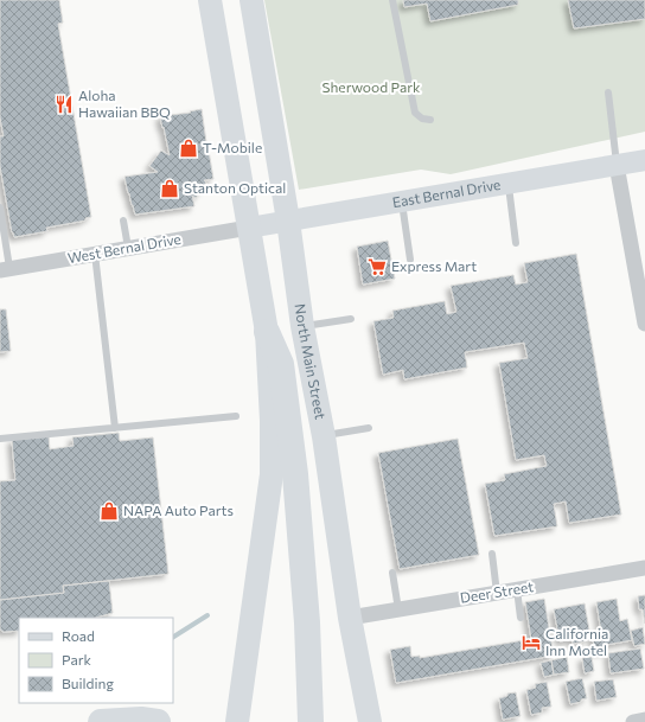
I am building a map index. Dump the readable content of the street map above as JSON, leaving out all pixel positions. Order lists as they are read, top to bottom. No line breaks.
{"streets":{"main road":["East Bernal Drive","North Main Street"],"street":["West Bernal Drive","Deer Street"]},"crossings":[["East Bernal Drive","West Bernal Drive"],["East Bernal Drive","North Main Street"],["North Main Street","Deer Street"]],"parks":["Sherwood Park"],"places":{"restaurant":["Aloha Hawaiian BBQ"],"shop":["T-Mobile","Stanton Optical","NAPA Auto Parts"],"supermarket":["Express Mart"],"hotel":["California Inn Motel"]},"legend":["Road","Park","Building"]}
